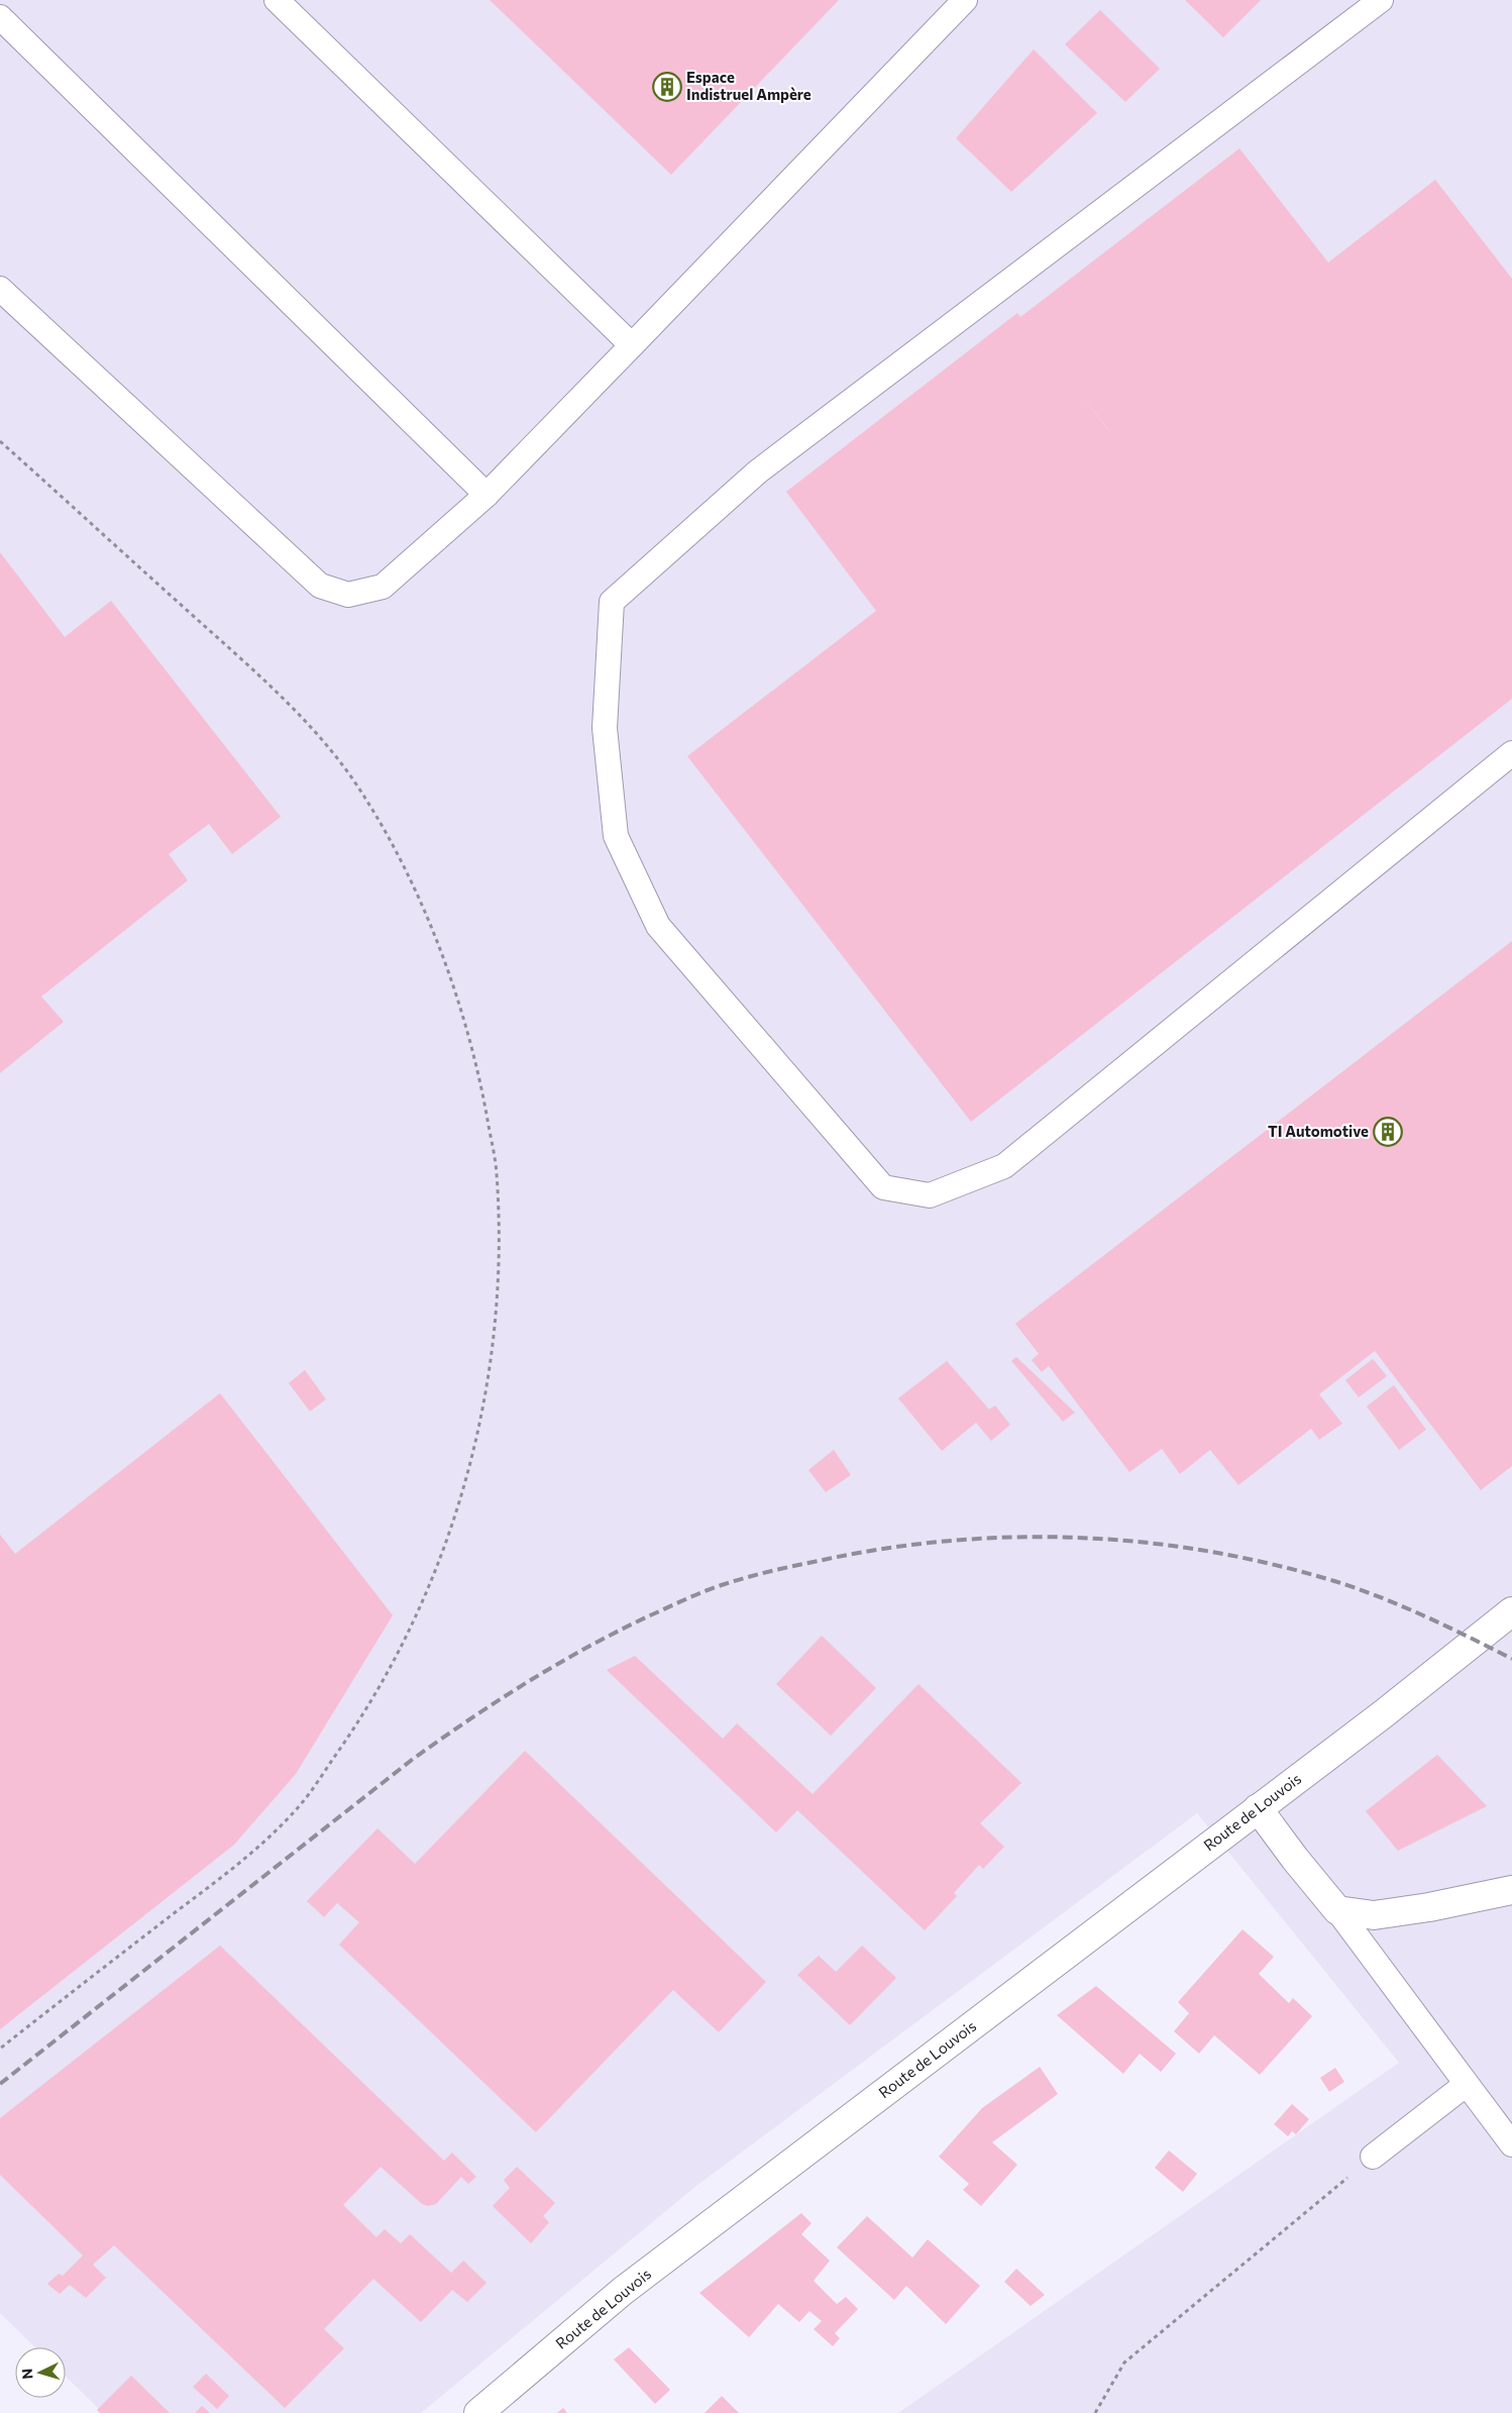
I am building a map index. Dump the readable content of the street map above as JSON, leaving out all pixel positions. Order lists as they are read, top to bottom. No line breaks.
{"streets":{"street":["Route de Louvois"]},"places":{"building":["Espace Indistruel Ampère","TI Automotive"]},"north":"left"}
